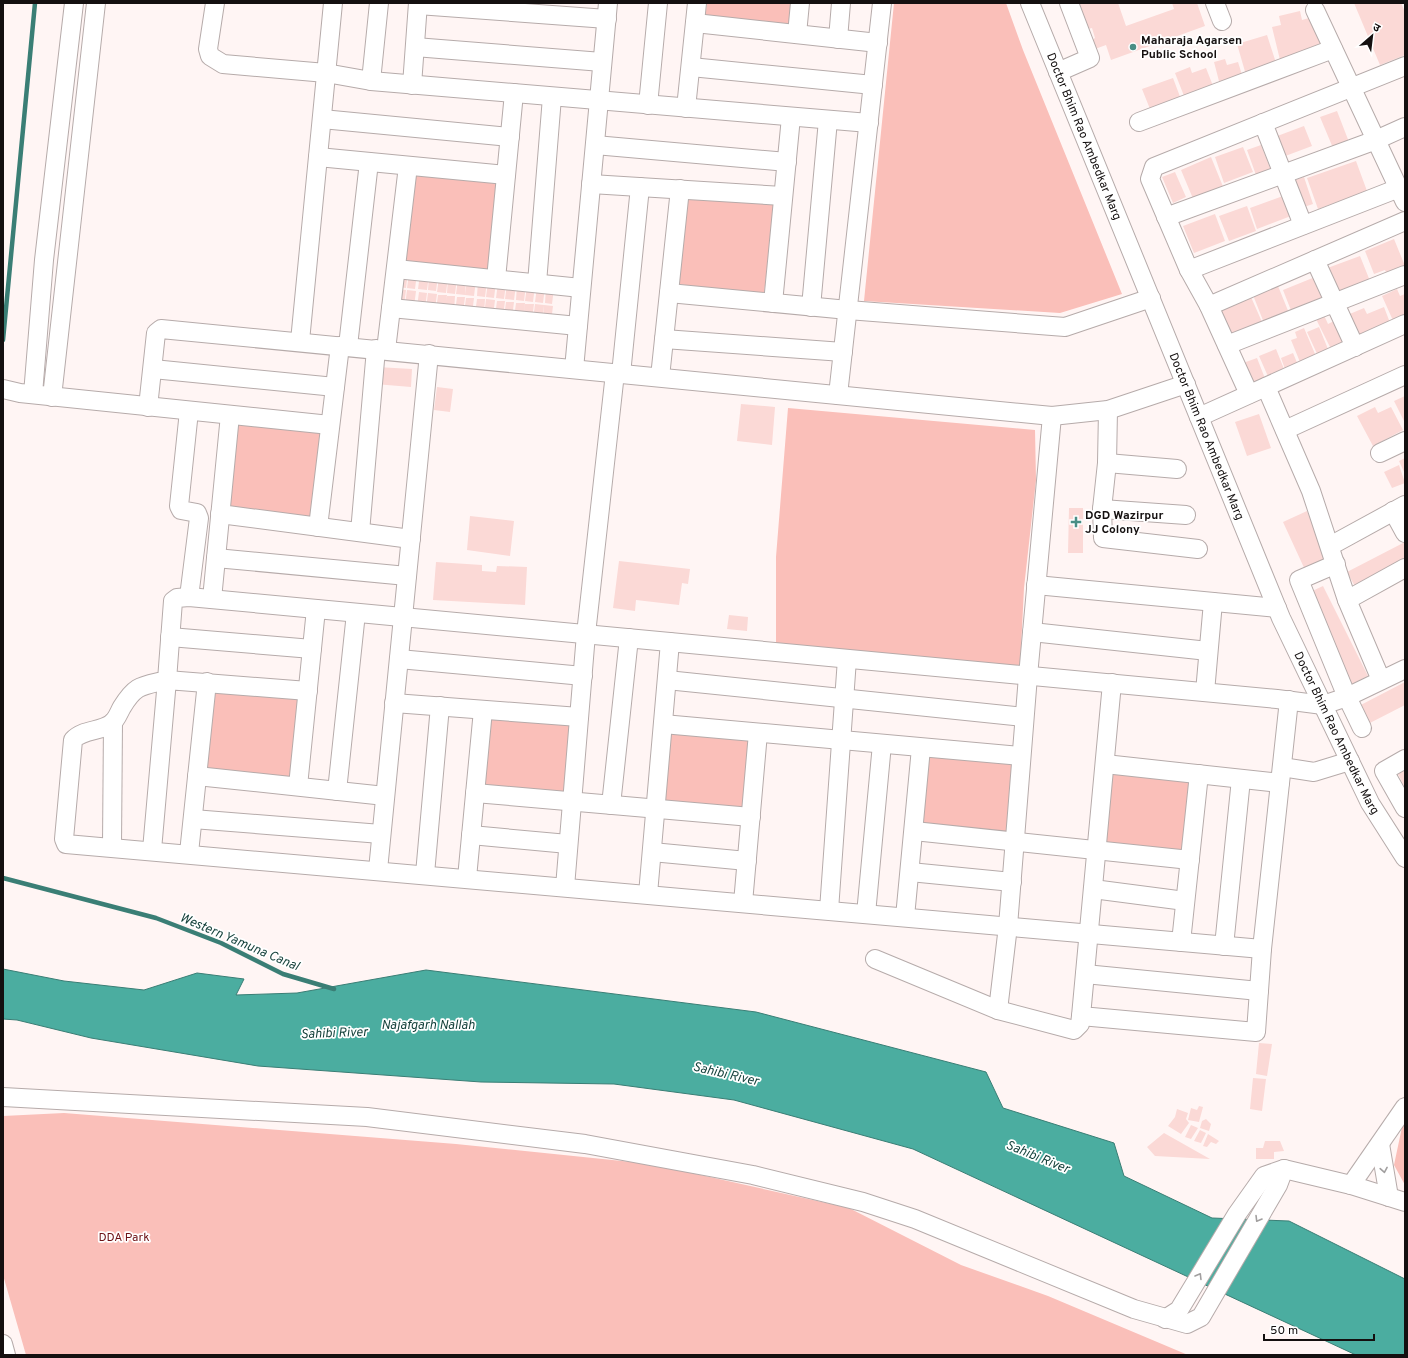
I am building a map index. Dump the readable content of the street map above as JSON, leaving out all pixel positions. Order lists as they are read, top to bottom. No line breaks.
{"streets":{"street":["Doctor Bhim Rao Ambedkar Marg"]},"water":["Western Yamuna Canal","Najafgarh Nallah","Sahibi River"],"parks":["DDA Park"],"places":{"other":["Maharaja Agarsen Public School"],"health":["DGD Wazirpur JJ Colony"]},"scale_bar":"50 m","north":"top right"}
